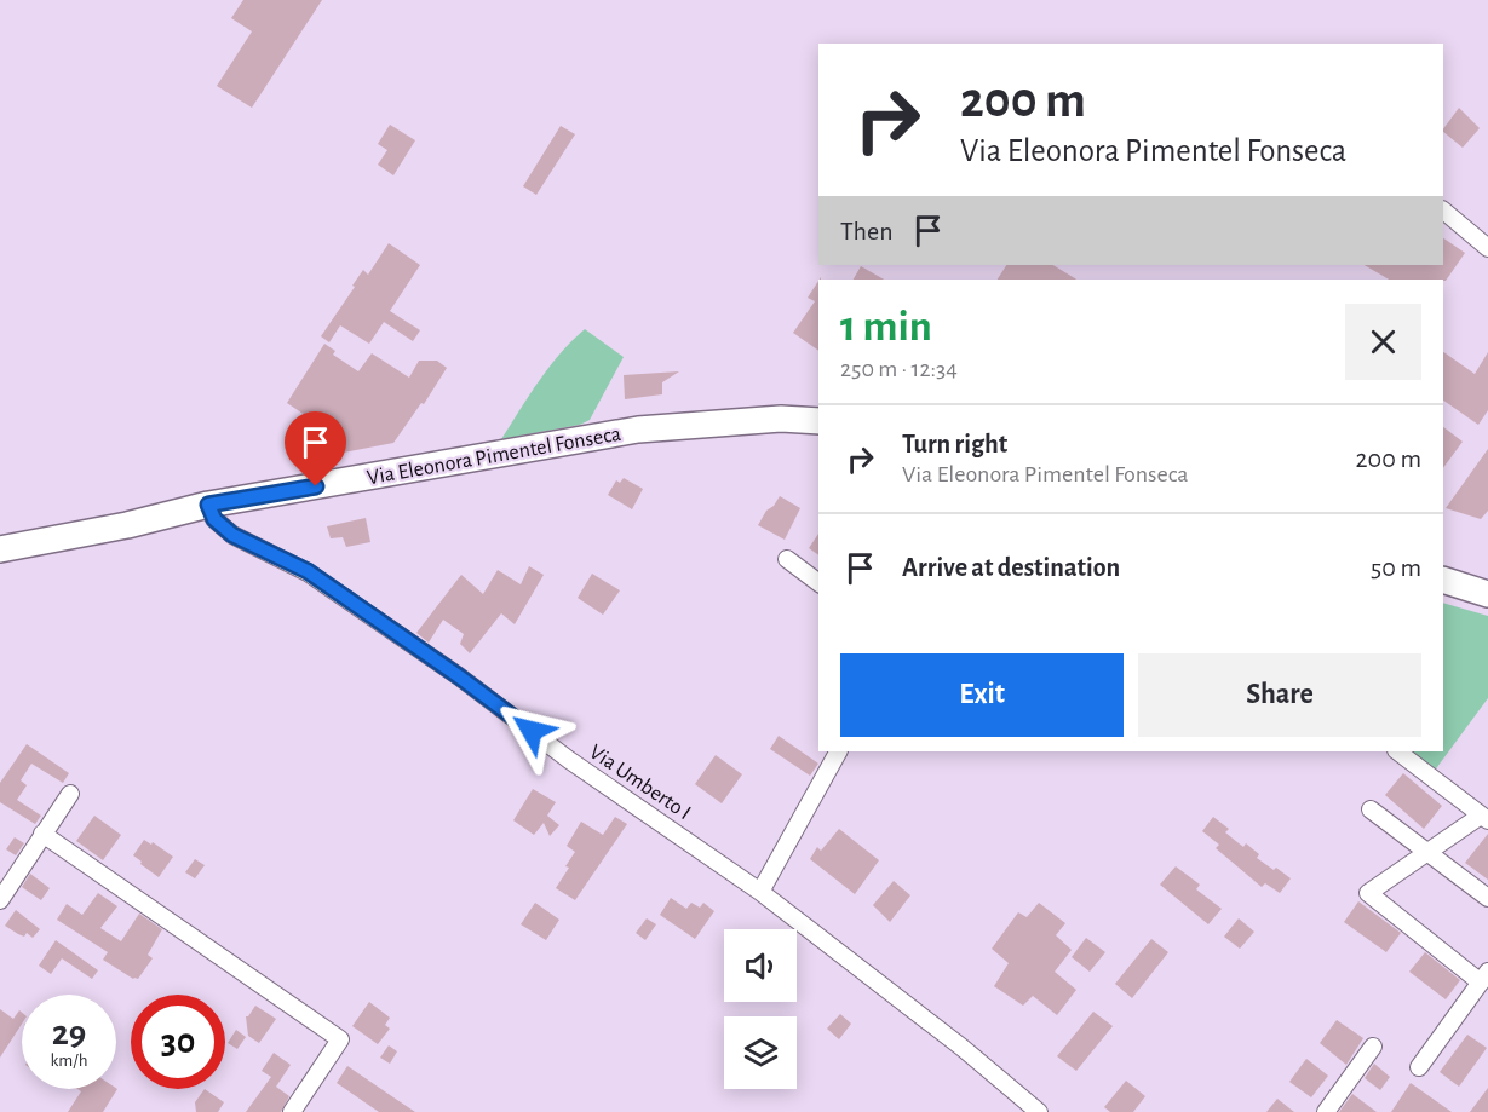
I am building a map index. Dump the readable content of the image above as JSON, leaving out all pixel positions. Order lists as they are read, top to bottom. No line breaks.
{"streets":{"main road":["Via Eleonora Pimentel Fonseca"],"street":["Via Umberto I"]},"crossings":[["Via Eleonora Pimentel Fonseca","Via Umberto I"]],"page":{"turn":["200 m","Via Eleonora Pimentel Fonseca"],"then":"Then","heading":["1 min","250 m · 12:34"],"list":[{"name":"Turn right","note":"Via Eleonora Pimentel Fonseca","value":"200 m"},{"name":"Arrive at destination","value":"50 m"}],"buttons":["Exit","Share"],"speed":"29 km/h","limit":"30"}}
